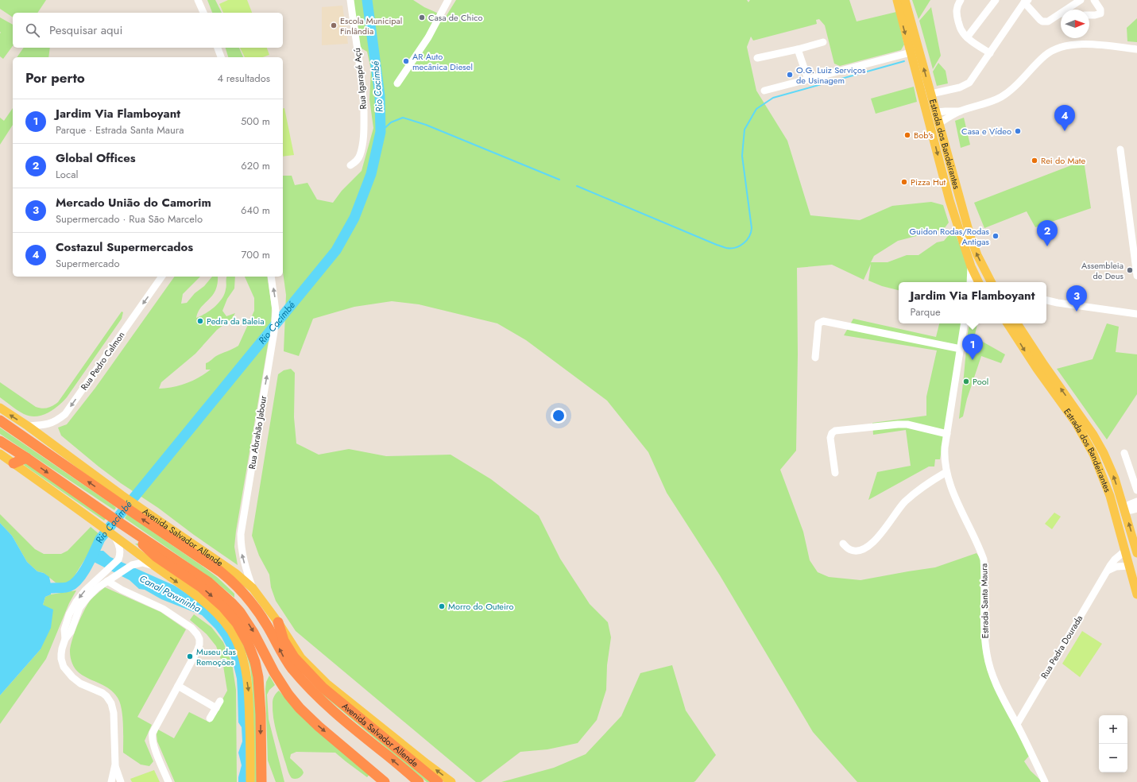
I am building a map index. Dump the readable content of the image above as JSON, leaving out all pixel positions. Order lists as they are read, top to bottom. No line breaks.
{"streets":{"highway":["Avenida Salvador Allende"],"main road":["Estrada dos Bandeirantes"],"street":["Rua Igarapé Açú","Rua Pedro Calmon","Rua Abrahão Jabour","Estrada Santa Maura","Rua Pedra Dourada"]},"crossings":[["Estrada dos Bandeirantes","Rua Pedra Dourada"],["Rua Pedro Calmon","Avenida Salvador Allende"],["Rua Abrahão Jabour","Avenida Salvador Allende"],["Estrada Santa Maura","Rua Pedra Dourada"]],"one_way":["Rua Pedro Calmon","Rua Abrahão Jabour"],"water":["Rio Cacimbé","Canal Pavuninha"],"places":["Casa de Chico","Escola Municipal Finlândia","AR Auto mecânica Diesel","O.G. Luiz Serviços de Usinagem","Casa e Vídeo","Bob's","Rei do Mate","Pizza Hut","Guidon Rodas/Rodas Antigas","Assembleia de Deus","Pedra da Baleia","Pool","Morro do Outeiro","Museu das Remoções"],"north":"right","page":{"search":"Pesquisar aqui","heading":["Por perto","4 resultados"],"list":[{"mark":"1","name":"Jardim Via Flamboyant","note":"Parque · Estrada Santa Maura","value":"500 m"},{"mark":"2","name":"Global Offices","note":"Local","value":"620 m"},{"mark":"3","name":"Mercado União do Camorim","note":"Supermercado · Rua São Marcelo","value":"640 m"},{"mark":"4","name":"Costazul Supermercados","note":"Supermercado","value":"700 m"}],"pins":["4","2","3","1"],"popup":["Jardim Via Flamboyant","Parque"],"map_buttons":["+","−"]}}
